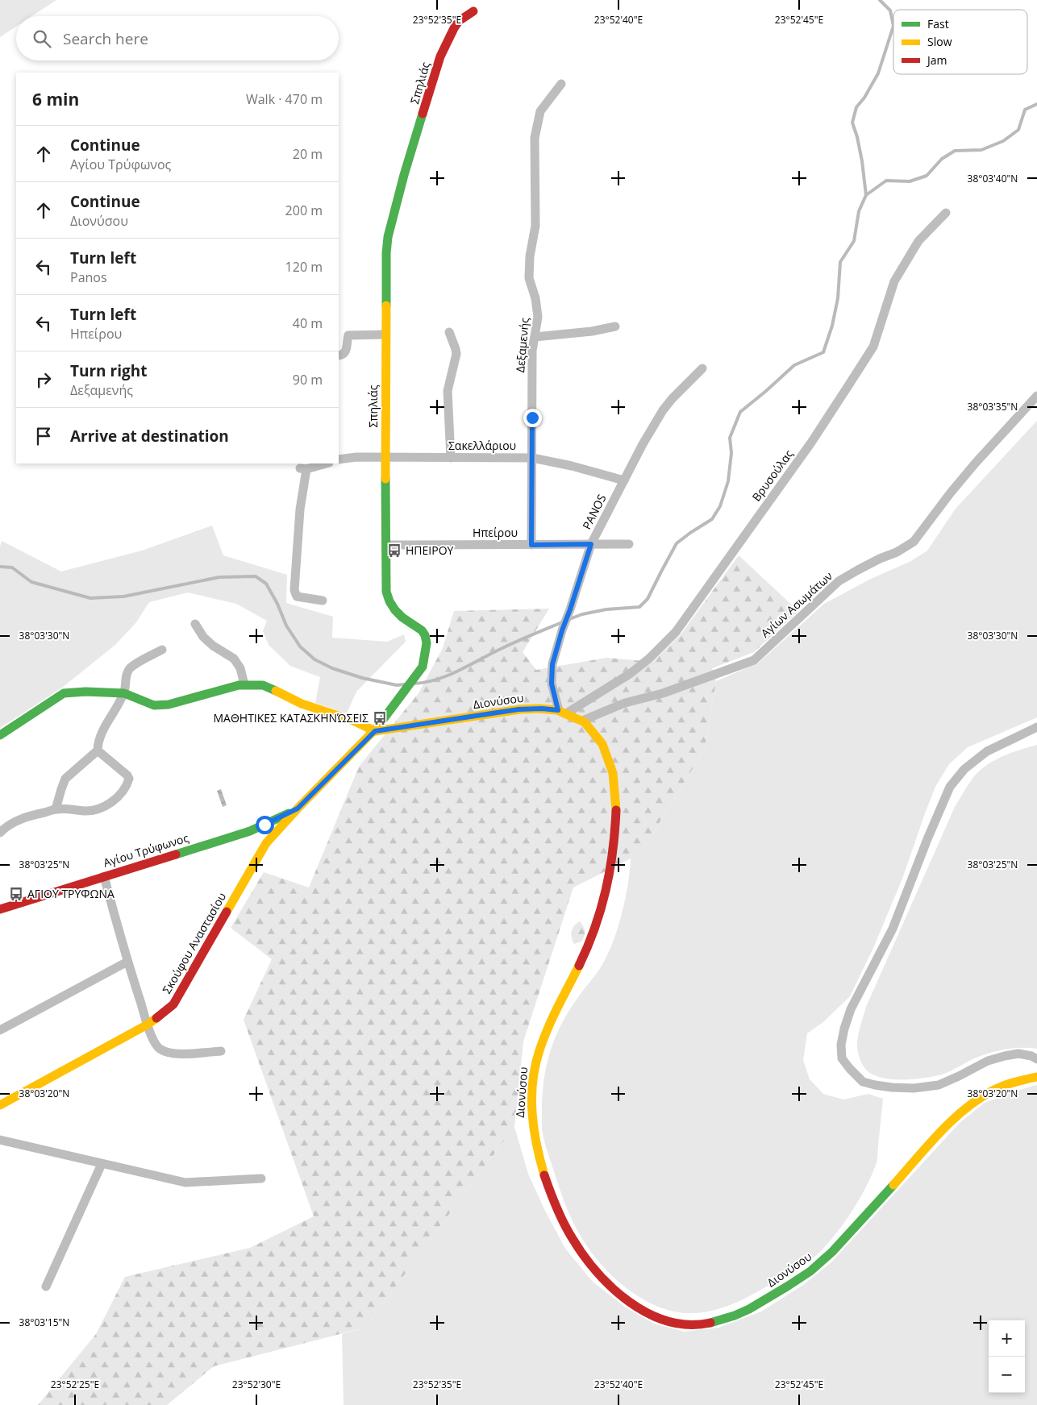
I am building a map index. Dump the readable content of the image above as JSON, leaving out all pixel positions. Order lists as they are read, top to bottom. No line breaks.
{"streets":{"main road":["Σπηλιάς","Διονύσου","Αγίου Τρύφωνος","Σκούφου Αναστασίου"],"street":["Δεξαμενής","Σακελλάριου","Βρυσούλας","PANOS","Ηπείρου","Αγίων Ασωμάτων"]},"crossings":[["Σπηλιάς","Σακελλάριου"],["Σπηλιάς","Ηπείρου"],["Σπηλιάς","Διονύσου"],["Δεξαμενής","Σακελλάριου"],["Δεξαμενής","Ηπείρου"],["Σακελλάριου","PANOS"],["Βρυσούλας","PANOS"],["Βρυσούλας","Διονύσου"],["PANOS","Ηπείρου"],["PANOS","Διονύσου"],["Αγίων Ασωμάτων","Διονύσου"],["Αγίου Τρύφωνος","Σκούφου Αναστασίου"]],"places":{"bus stop":["ΗΠΕΙΡΟΥ","ΜΑΘΗΤΙΚΕΣ ΚΑΤΑΣΚΗΝΏΣΕΙΣ","ΑΓΙΟΥ ΤΡΥΦΩΝΑ"]},"legend":["Fast","Slow","Jam"],"page":{"search":"Search here","heading":["6 min","Walk · 470 m"],"list":[["Continue","Αγίου Τρύφωνος","20 m"],["Continue","Διονύσου","200 m"],["Turn left","Panos","120 m"],["Turn left","Ηπείρου","40 m"],["Turn right","Δεξαμενής","90 m"],"Arrive at destination"],"map_buttons":["+","−"]},"coordinates":["23°52'35\"E","23°52'40\"E","23°52'45\"E","38°03'40\"N","38°03'35\"N","38°03'30\"N","38°03'25\"N","38°03'20\"N","38°03'15\"N","23°52'25\"E","23°52'30\"E"]}
